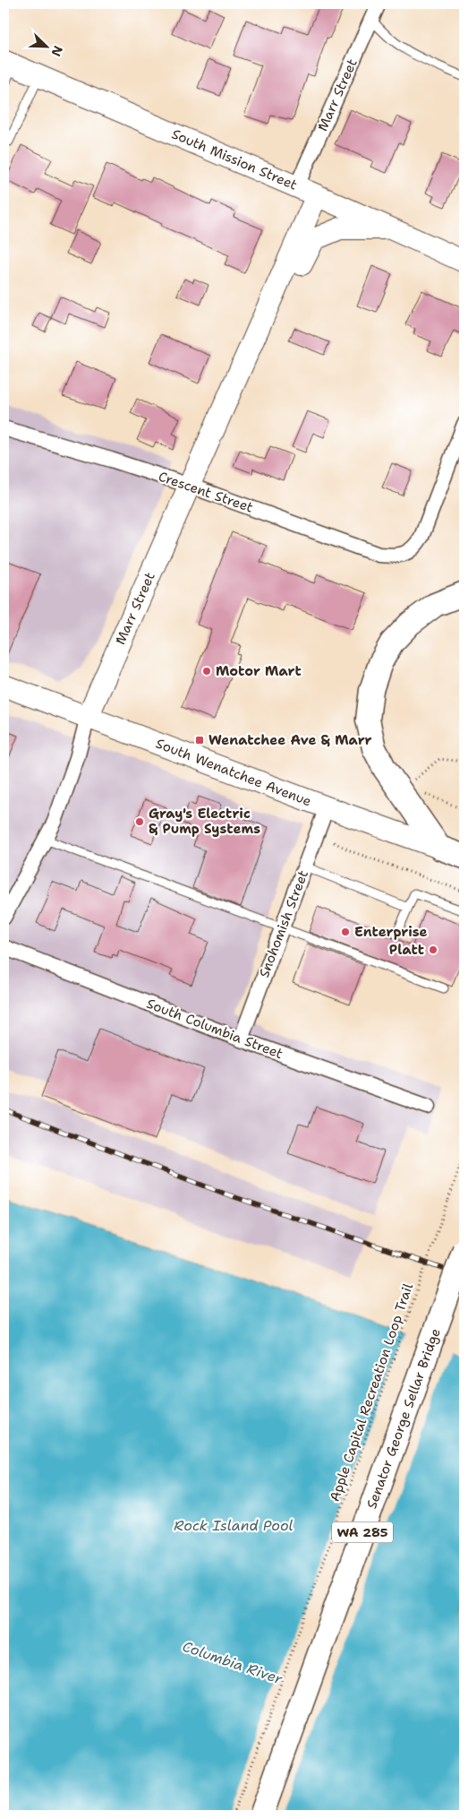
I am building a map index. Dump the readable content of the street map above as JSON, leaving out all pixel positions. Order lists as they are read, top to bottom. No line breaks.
{"streets":{"main road":["Marr Street","South Mission Street","South Wenatchee Avenue","Senator George Sellar Bridge","WA 285"],"street":["Crescent Street","Snohomish Street","South Columbia Street"],"path":["Apple Capital Recreation Loop Trail"]},"crossings":[["Marr Street","South Mission Street"],["Marr Street","Crescent Street"],["Marr Street","South Wenatchee Avenue"],["South Wenatchee Avenue","Snohomish Street"],["Snohomish Street","South Columbia Street"]],"water":["Rock Island Pool","Columbia River"],"places":{"other":["Motor Mart","Gray's Electric & Pump Systems","Enterprise","Platt"],"transit":["Wenatchee Ave & Marr"]},"north":"bottom right"}
